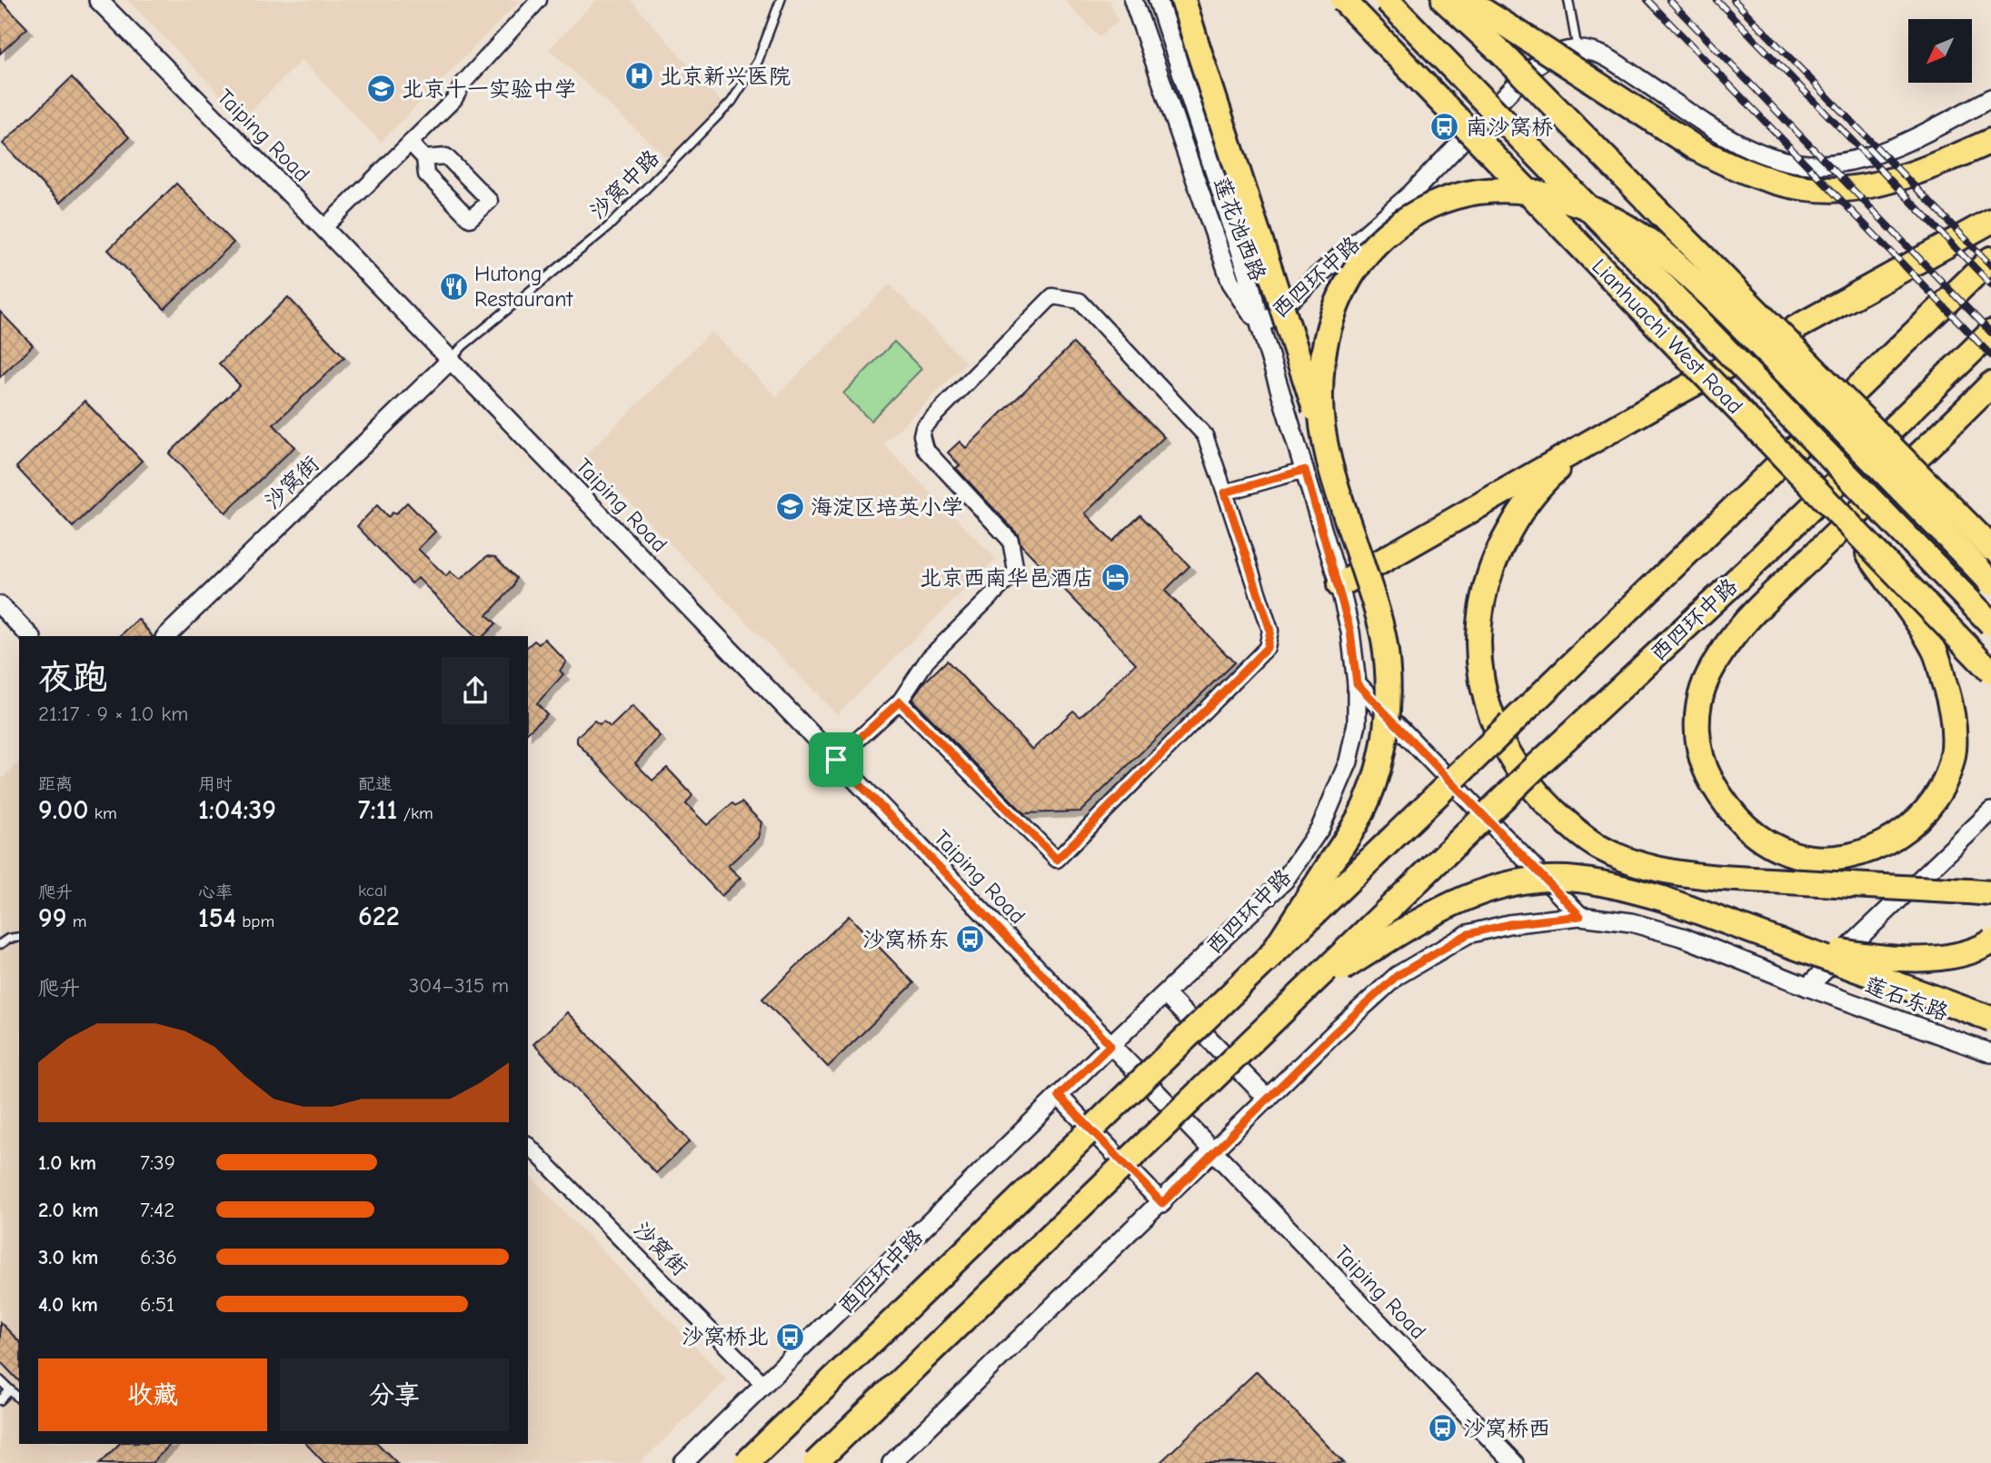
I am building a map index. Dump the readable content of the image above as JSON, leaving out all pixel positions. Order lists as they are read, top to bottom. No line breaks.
{"streets":{"highway":["西四环中路","Lianhuachi West Road"],"street":["Taiping Road","莲花池西路","沙窝街","莲石东路"],"lane":["沙窝中路"]},"crossings":[["Taiping Road","沙窝中路"],["Taiping Road","西四环中路"],["Taiping Road","沙窝街"],["沙窝中路","沙窝街"],["莲花池西路","西四环中路"],["西四环中路","沙窝街"]],"places":{"hospital":["北京新兴医院"],"school or university":["北京十一实验中学","海淀区培英小学"],"bus stop":["南沙窝桥","沙窝桥东","沙窝桥北","沙窝桥西"],"restaurant":["Hutong Restaurant"],"hotel":["北京西南华邑酒店"]},"north":"bottom left","page":{"heading":["夜跑","21:17 · 9 × 1.0 km"],"stats":[["距离","9.00 km"],["用时","1:04:39"],["配速","7:11 /km"],["爬升","99 m"],["心率","154 bpm"],["kcal","622"]],"chart":["爬升","304–315 m"],"list":[{"name":"1.0 km","note":"7:39"},{"name":"2.0 km","note":"7:42"},{"name":"3.0 km","note":"6:36"},{"name":"4.0 km","note":"6:51"}],"buttons":["收藏","分享"]}}
